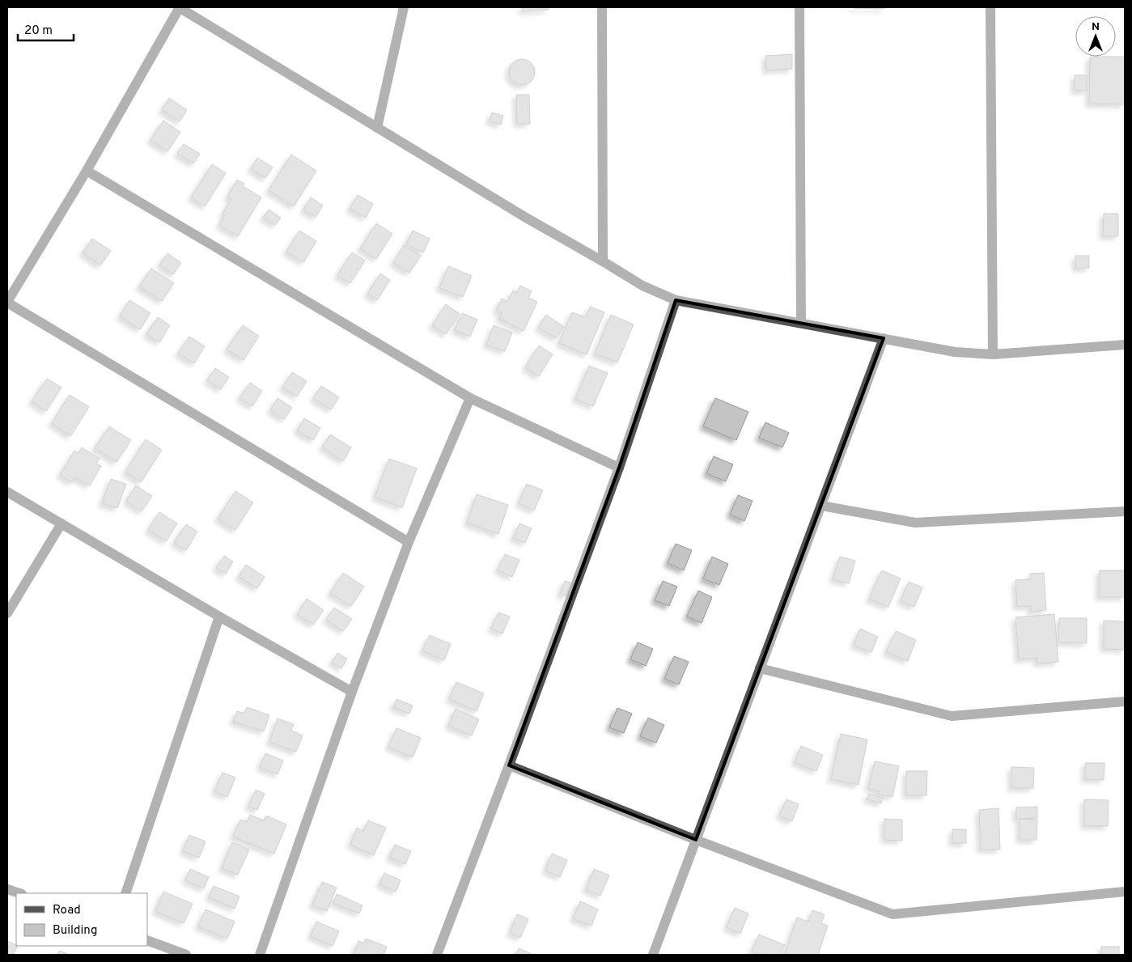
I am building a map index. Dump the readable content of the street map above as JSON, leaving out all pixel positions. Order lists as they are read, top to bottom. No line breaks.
{"legend":["Road","Building"],"scale_bar":"20 m","north":"top"}
